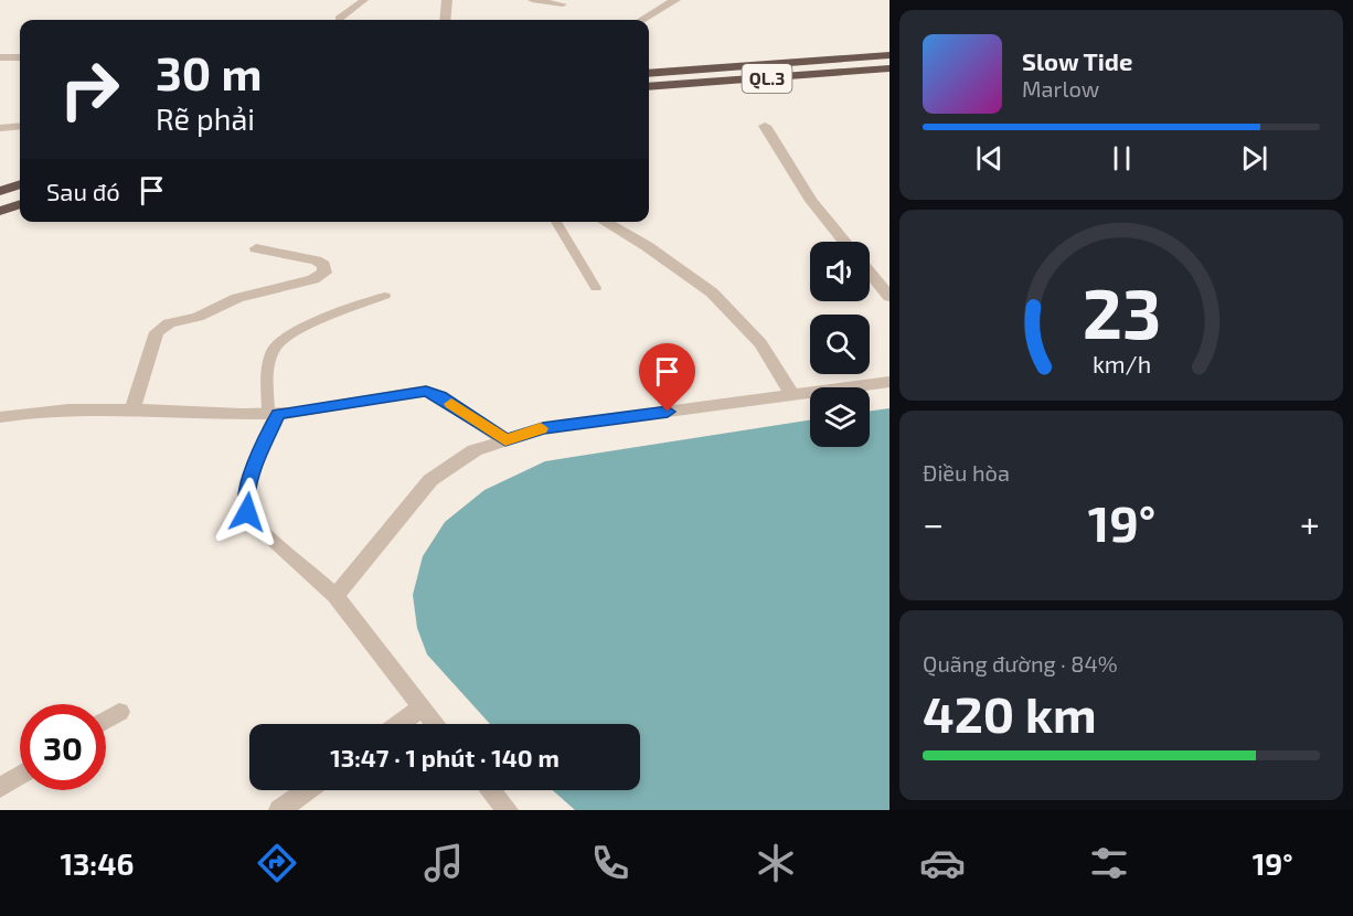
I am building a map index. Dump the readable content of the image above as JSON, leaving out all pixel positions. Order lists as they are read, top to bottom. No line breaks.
{"streets":{"highway":["QL.3"]},"page":{"turn":["30 m","Rẽ phải"],"song":["Slow Tide","Marlow"],"then":"Sau đó","tile":["Điều hòa",["Quãng đường · 84%","420 km"]],"heat":["−","19°","+"],"limit":"30","trip":"13:47 · 1 phút · 140 m","tabs":["13:46","19°"],"gauge":["23","km/h"]}}
